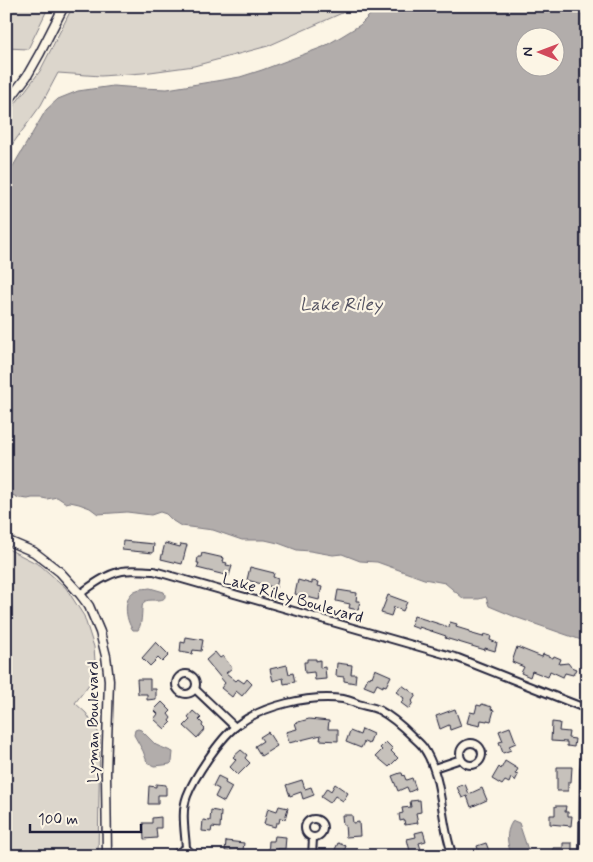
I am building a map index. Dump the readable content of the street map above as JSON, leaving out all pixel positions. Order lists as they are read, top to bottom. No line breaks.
{"streets":{"street":["Lake Riley Boulevard","Lyman Boulevard"]},"crossings":[["Lake Riley Boulevard","Lyman Boulevard"]],"water":["Lake Riley"],"scale_bar":"100 m","north":"left"}
